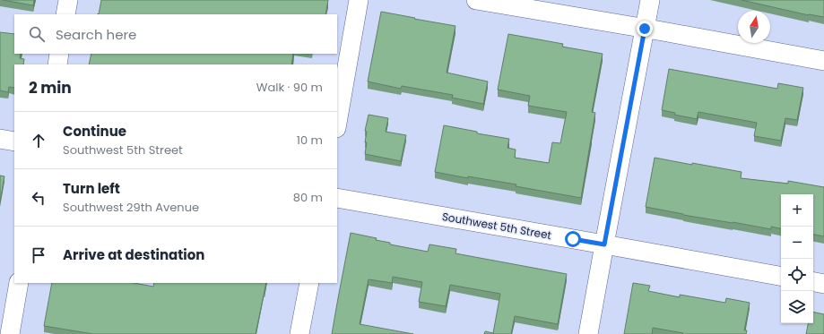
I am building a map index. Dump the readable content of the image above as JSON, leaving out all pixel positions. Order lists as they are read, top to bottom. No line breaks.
{"streets":{"street":["Southwest 5th Street"]},"north":"top","page":{"search":"Search here","heading":["2 min","Walk · 90 m"],"list":[["Continue","Southwest 5th Street","10 m"],["Turn left","Southwest 29th Avenue","80 m"],"Arrive at destination"],"map_buttons":["+","−"]}}
